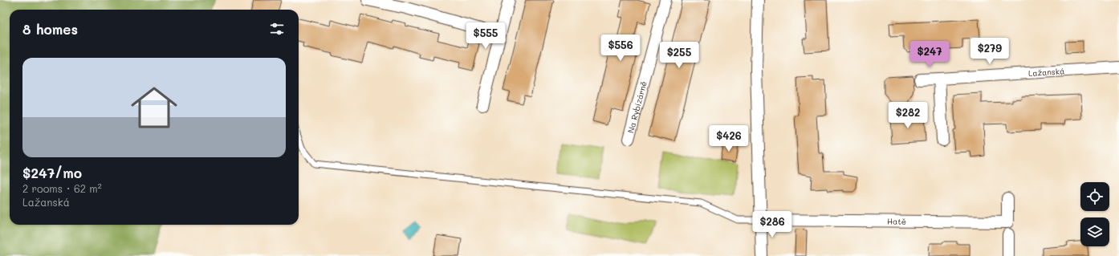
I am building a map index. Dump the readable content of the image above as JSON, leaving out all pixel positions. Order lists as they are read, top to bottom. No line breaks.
{"streets":{"street":["Lažanská","Na Rybízárně","Hatě"]},"page":{"heading":"8 homes","price":["$555","$556","$279","$247","$255","$282","$426","$286"],"list":[{"name":"$247/mo","note":"2 rooms · 62 m² · Lažanská"}]}}
